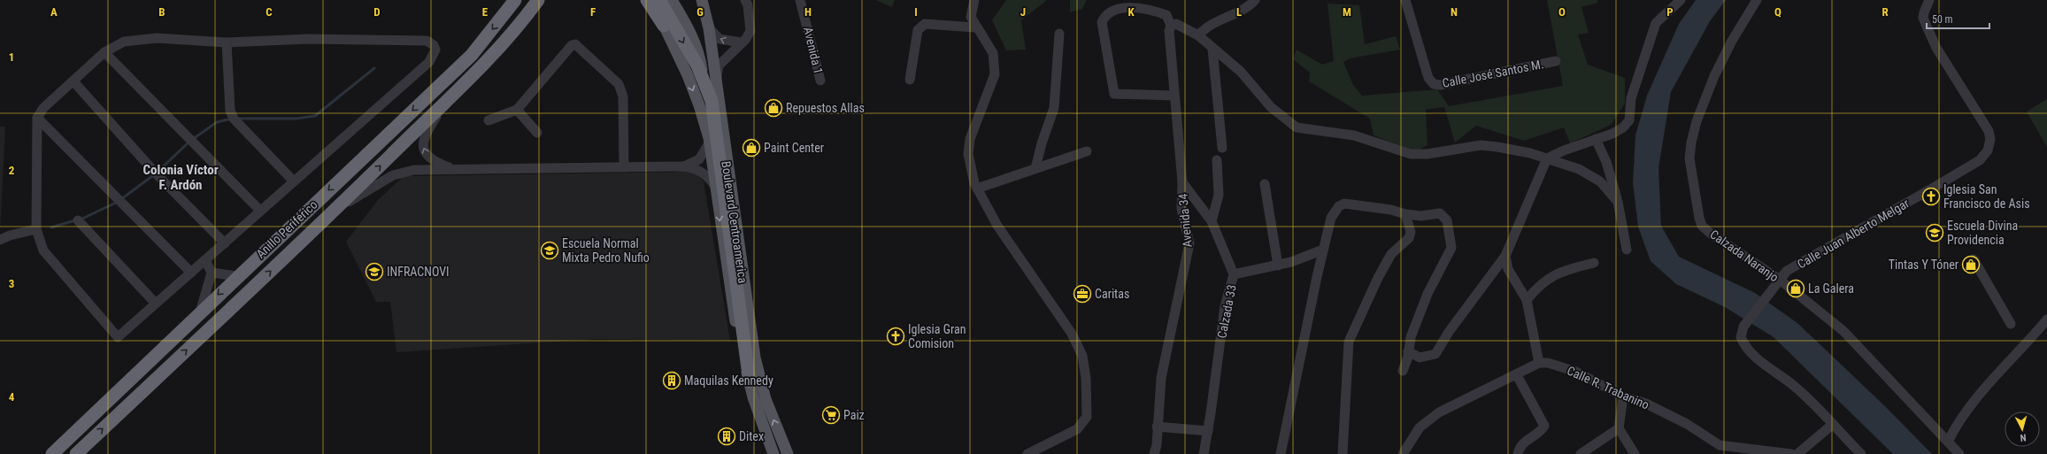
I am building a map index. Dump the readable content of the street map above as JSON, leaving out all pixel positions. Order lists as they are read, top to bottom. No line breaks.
{"streets":{"highway":["Anillo Periférico"],"main road":["Boulevard Centroamerica"],"street":["Avenida 1","Calle José Santos M.","Avenida 34","Calle Juan Alberto Melgar","Calzada Naranjo","Calzada 33","Calle R. Trabanino"]},"crossings":[["Avenida 34","Calzada 33"],["Calle Juan Alberto Melgar","Calzada Naranjo"]],"districts":["Colonia Víctor F. Ardón"],"places":{"shop":["Repuestos Allas","Paint Center","Tintas Y Tóner","La Galera"],"church":["Iglesia San Francisco de Asis","Iglesia Gran Comision"],"school or university":["Escuela Divina Providencia","Escuela Normal Mixta Pedro Nufio","INFRACNOVI"],"office":["Caritas"],"building":["Maquilas Kennedy","Ditex"],"supermarket":["Paiz"]},"scale_bar":"50 m","north":"bottom","grid":{"columns":["A","B","C","D","E","F","G","H","I","J","K","L","M","N","O","P","Q","R"],"rows":["1","2","3","4"]}}
